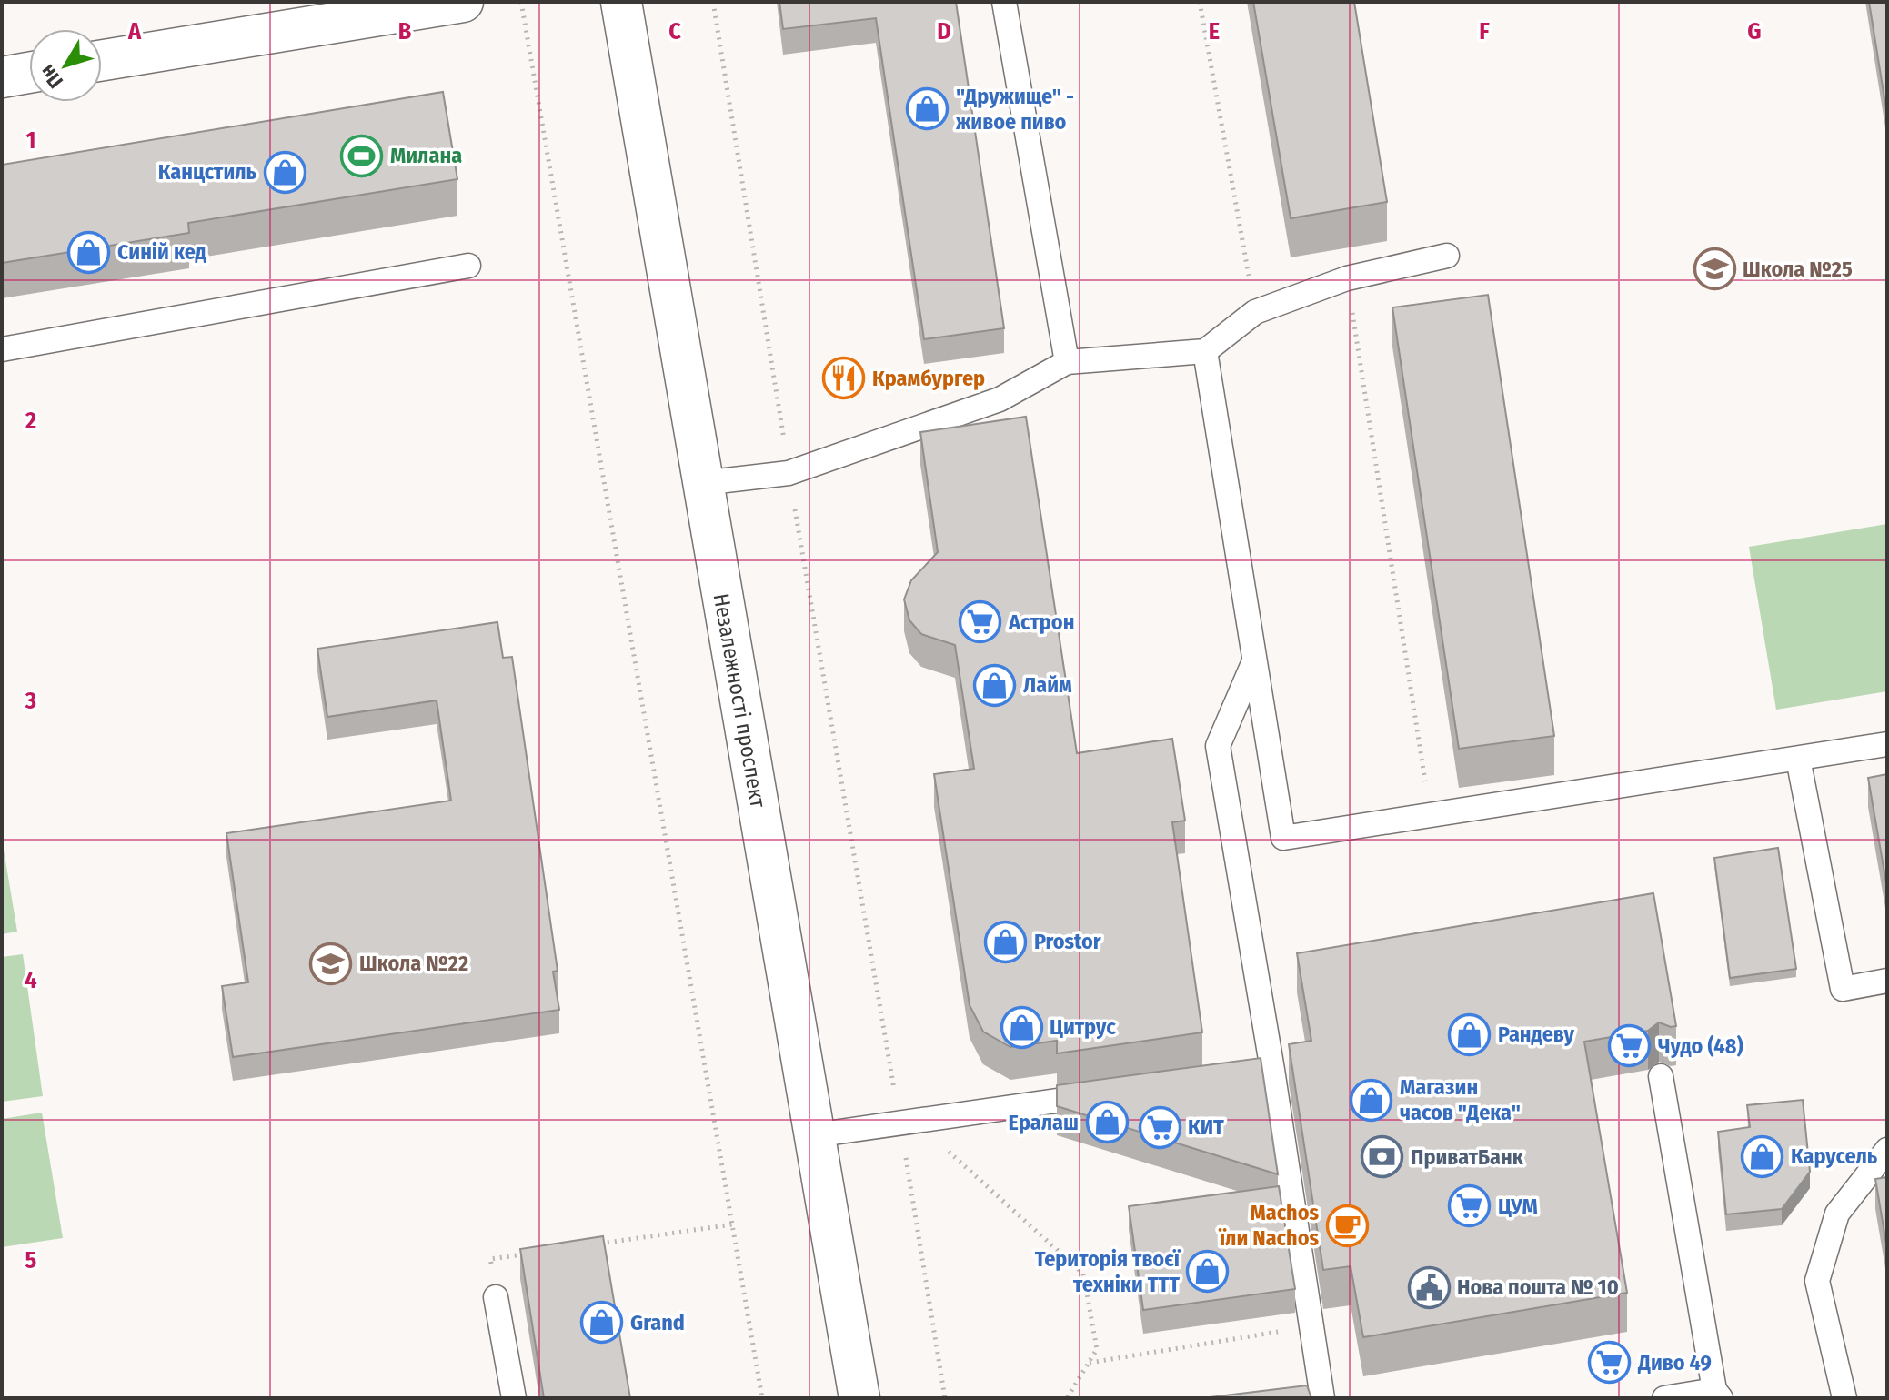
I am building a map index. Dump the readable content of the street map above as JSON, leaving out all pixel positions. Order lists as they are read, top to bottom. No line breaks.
{"streets":{"street":["Незалежності проспект"]},"places":{"shop":["\"Дружище\" - живое пиво","Канцстиль","Синій кед","Лайм","Prostor","Цитрус","Рандеву","Магазин часов \"Дека\"","Ералаш","Карусель","Територія твоєї техніки ТТТ","Grand"],"sports":["Милана"],"school or university":["Школа №25","Школа №22"],"restaurant":["Крамбургер"],"supermarket":["Астрон","Чудо (48)","КИТ","ЦУМ","Диво 49"],"bank":["ПриватБанк"],"cafe":["Machos їли Nachos"],"public building":["Нова пошта № 10"]},"north":"bottom left","grid":{"columns":["A","B","C","D","E","F","G"],"rows":["1","2","3","4","5"]}}
